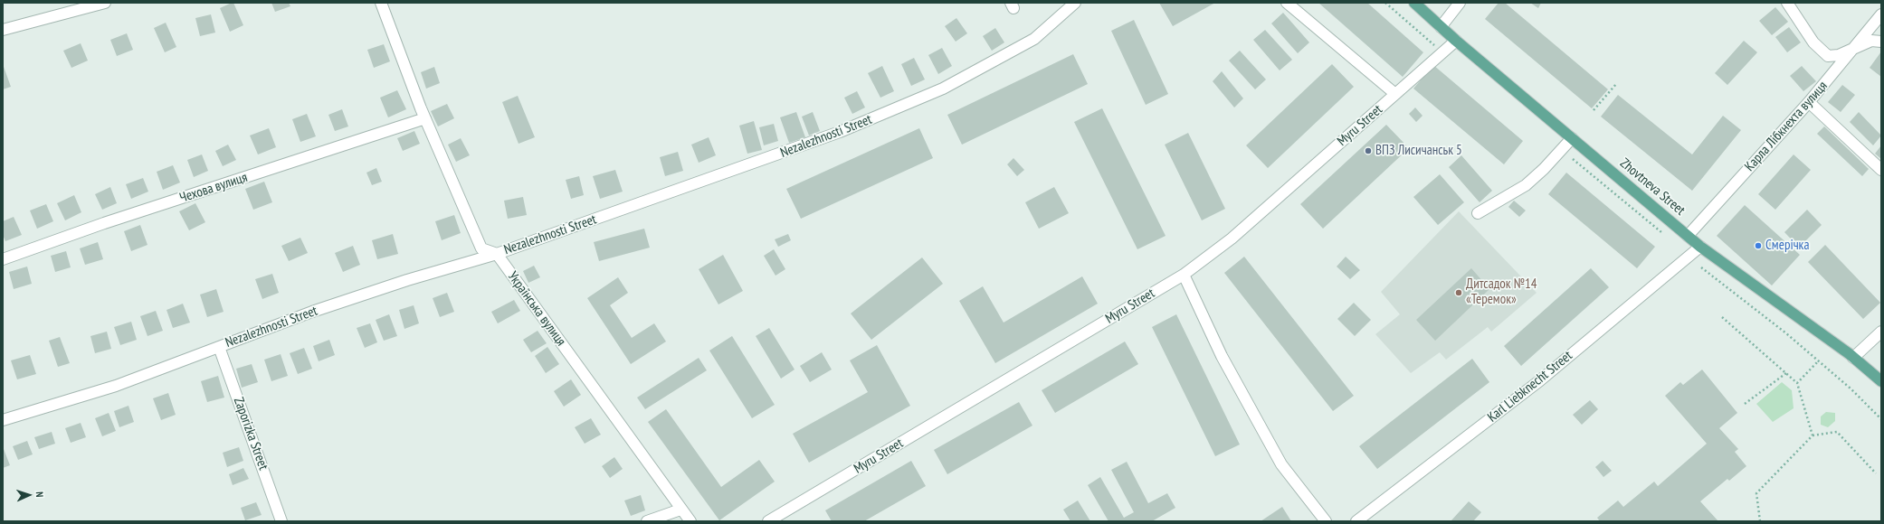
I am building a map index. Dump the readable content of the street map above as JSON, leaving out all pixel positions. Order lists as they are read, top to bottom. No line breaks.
{"streets":{"main road":["Zhovtneva Street"],"street":["Myru Street","Карла Лібкнехта вулиця","Nezalezhnosti Street","Чехова вулиця","Українська вулиця","Karl Liebknecht Street","Zaporizka Street"]},"crossings":[["Myru Street","Zhovtneva Street"],["Карла Лібкнехта вулиця","Zhovtneva Street"],["Nezalezhnosti Street","Українська вулиця"],["Nezalezhnosti Street","Zaporizka Street"],["Zhovtneva Street","Karl Liebknecht Street"]],"places":["ВПЗ Лисичанськ 5","Смерiчка","Дитсадок №14 «Теремок»"],"north":"right"}
